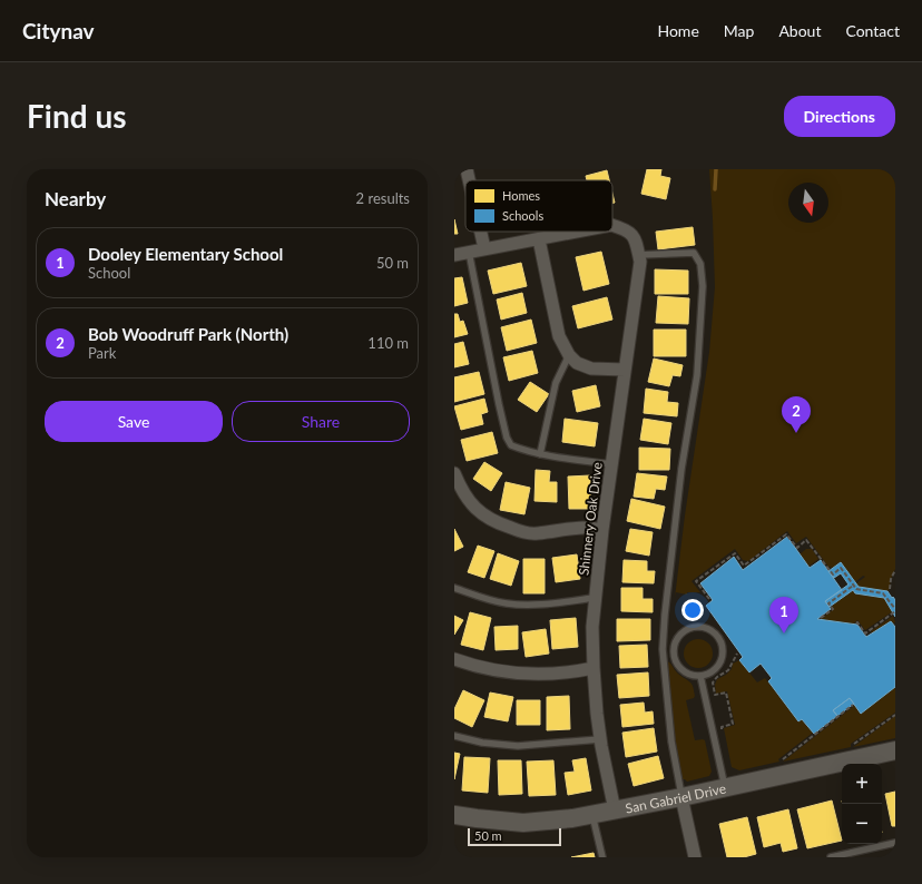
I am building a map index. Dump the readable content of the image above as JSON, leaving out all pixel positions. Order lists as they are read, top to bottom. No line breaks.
{"streets":{"street":["Shinnery Oak Drive","San Gabriel Drive"]},"crossings":[["Shinnery Oak Drive","San Gabriel Drive"]],"legend":["Homes","Schools"],"scale_bar":"50 m","north":"bottom","page":{"header":"Citynav","nav":["Home","Map","About","Contact"],"buttons":["Directions",["Save","Share"]],"title":"Find us","heading":["Nearby","2 results"],"list":[{"mark":"1","name":"Dooley Elementary School","note":"School","value":"50 m"},{"mark":"2","name":"Bob Woodruff Park (North)","note":"Park","value":"110 m"}],"pins":["2","1"],"map_buttons":["+","−"],"scale":"50 m"}}
